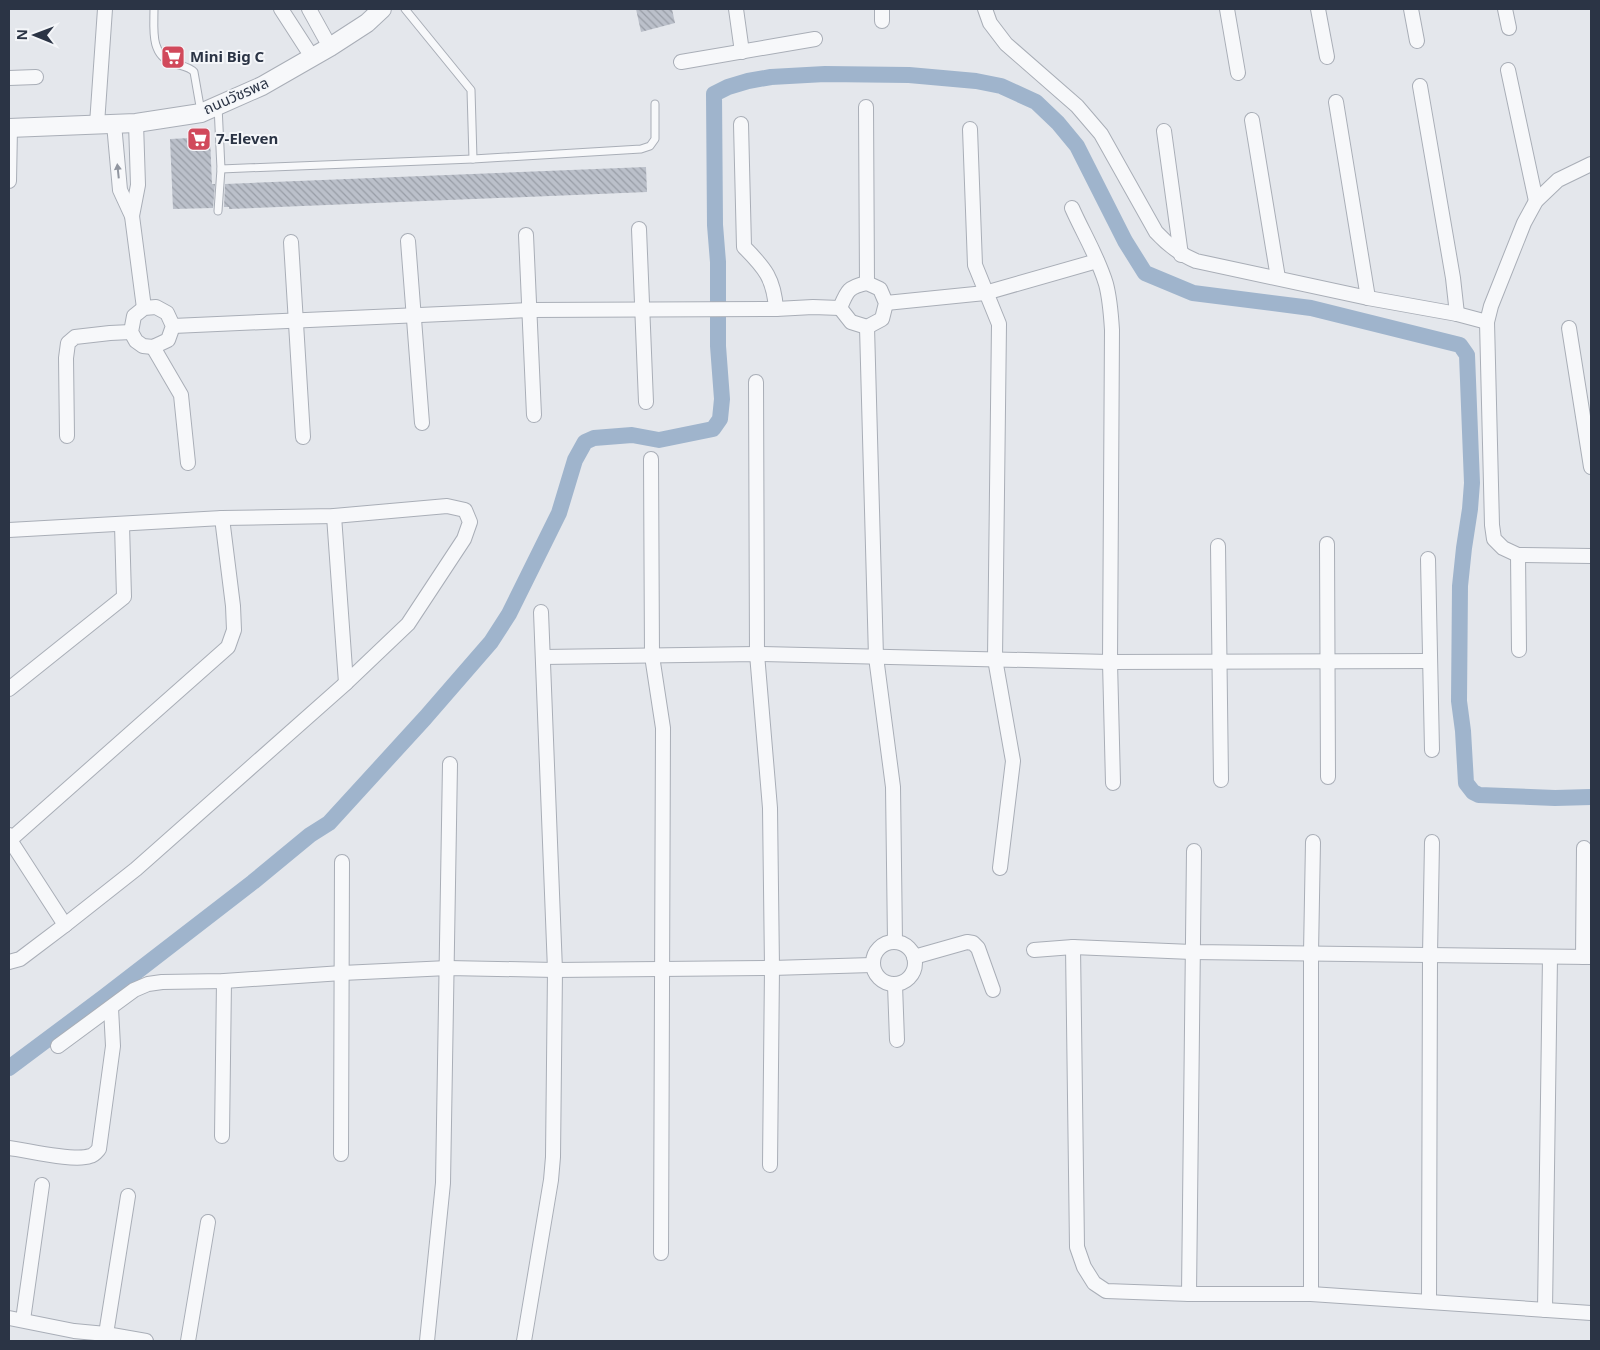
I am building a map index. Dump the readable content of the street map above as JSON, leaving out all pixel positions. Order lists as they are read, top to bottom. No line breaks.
{"streets":{"street":["ถนนวัชรพล"]},"places":{"supermarket":["Mini Big C","7-Eleven"]},"north":"left"}
